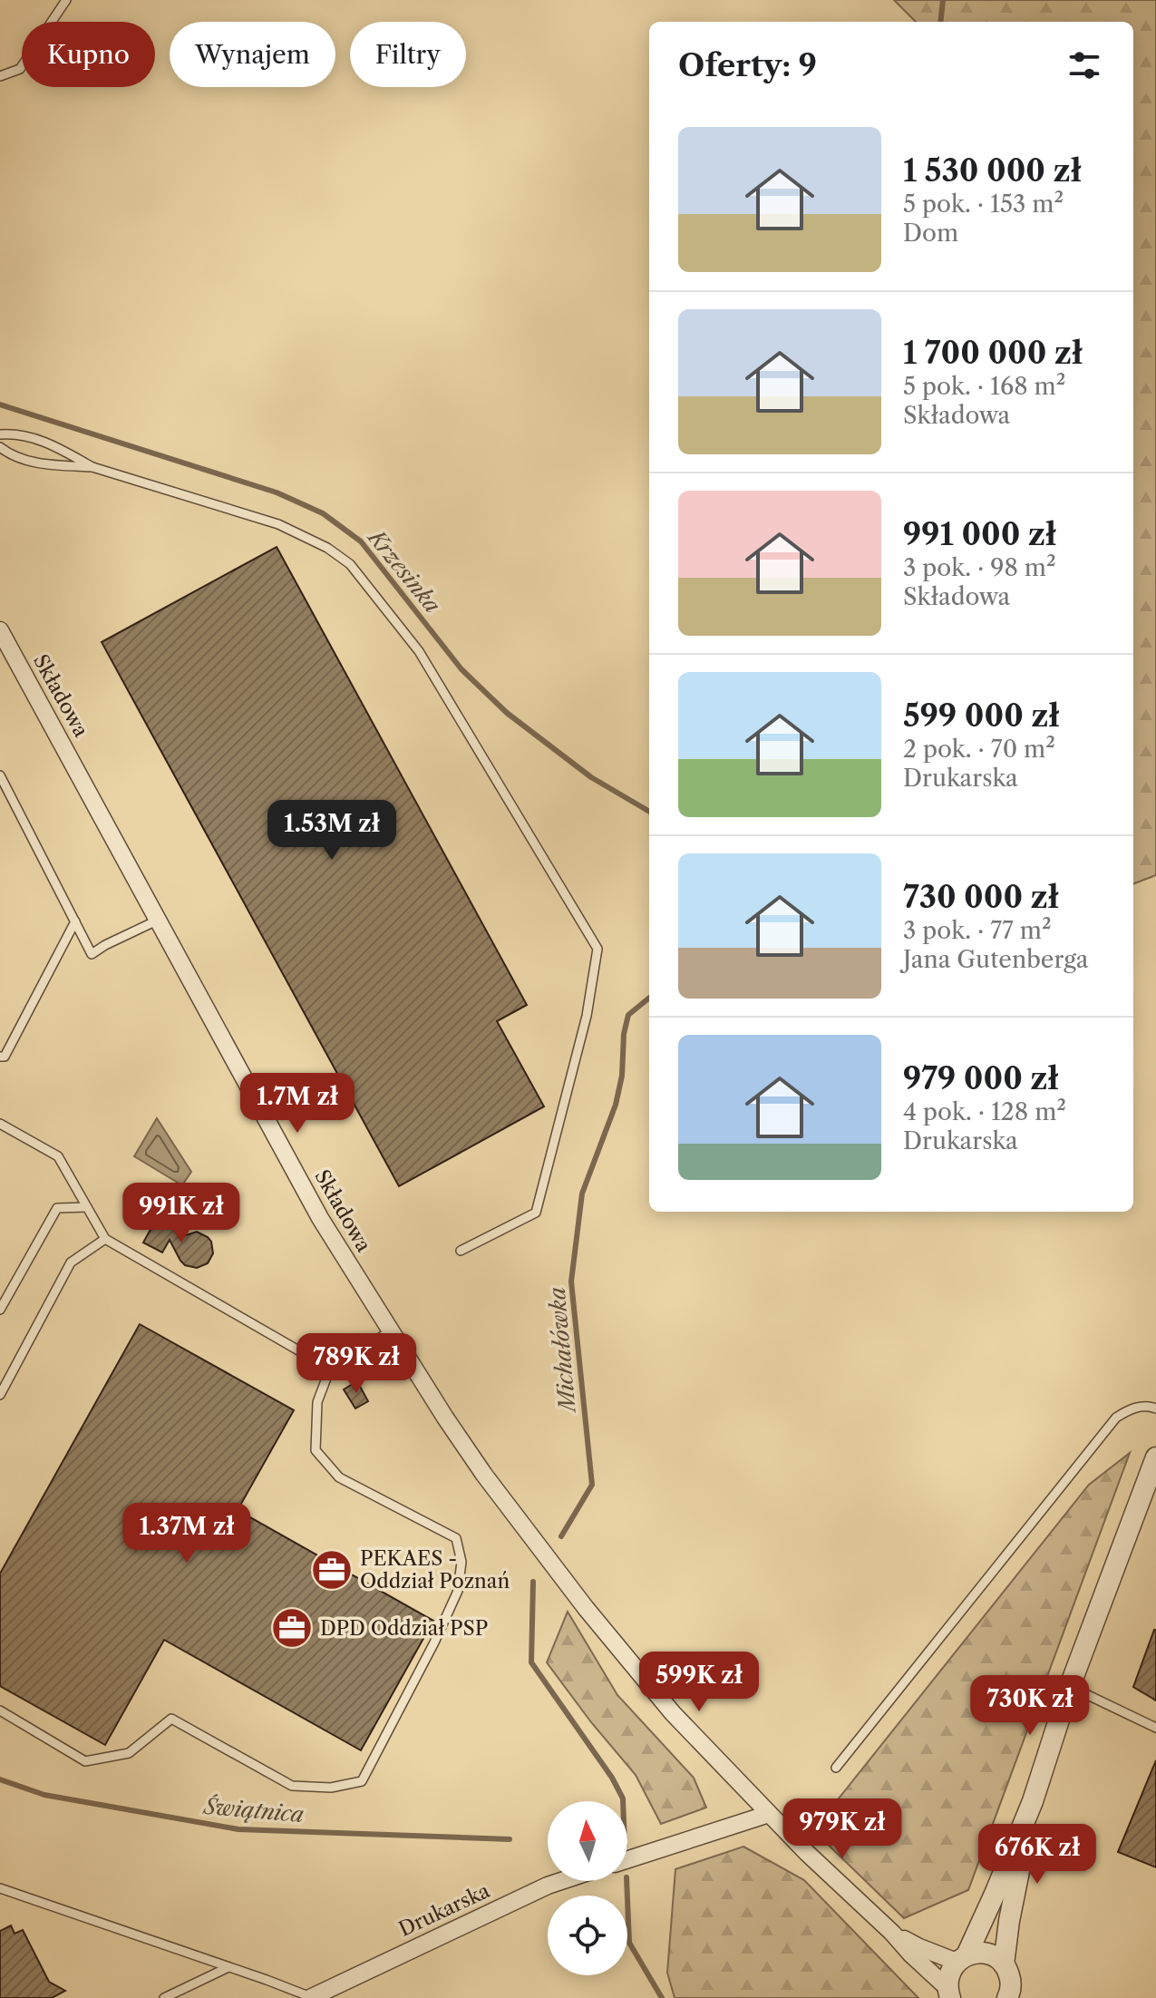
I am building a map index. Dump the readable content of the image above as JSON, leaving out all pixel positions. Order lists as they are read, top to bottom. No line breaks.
{"streets":{"street":["Składowa","Drukarska"]},"water":["Krzesinka","Michałówka","Świątnica"],"places":{"office":["PEKAES - Oddział Poznań","DPD Oddział PSP"]},"north":"top","page":{"chip":["Kupno","Wynajem","Filtry"],"heading":"Oferty: 9","list":[{"name":"1 530 000 zł","note":"5 pok. · 153 m² · Dom"},{"name":"1 700 000 zł","note":"5 pok. · 168 m² · Składowa"},{"name":"991 000 zł","note":"3 pok. · 98 m² · Składowa"},{"name":"599 000 zł","note":"2 pok. · 70 m² · Drukarska"},{"name":"730 000 zł","note":"3 pok. · 77 m² · Jana Gutenberga"},{"name":"979 000 zł","note":"4 pok. · 128 m² · Drukarska"}],"price":["1.53M zł","1.7M zł","991K zł","789K zł","1.37M zł","599K zł","730K zł","979K zł","676K zł"]}}
